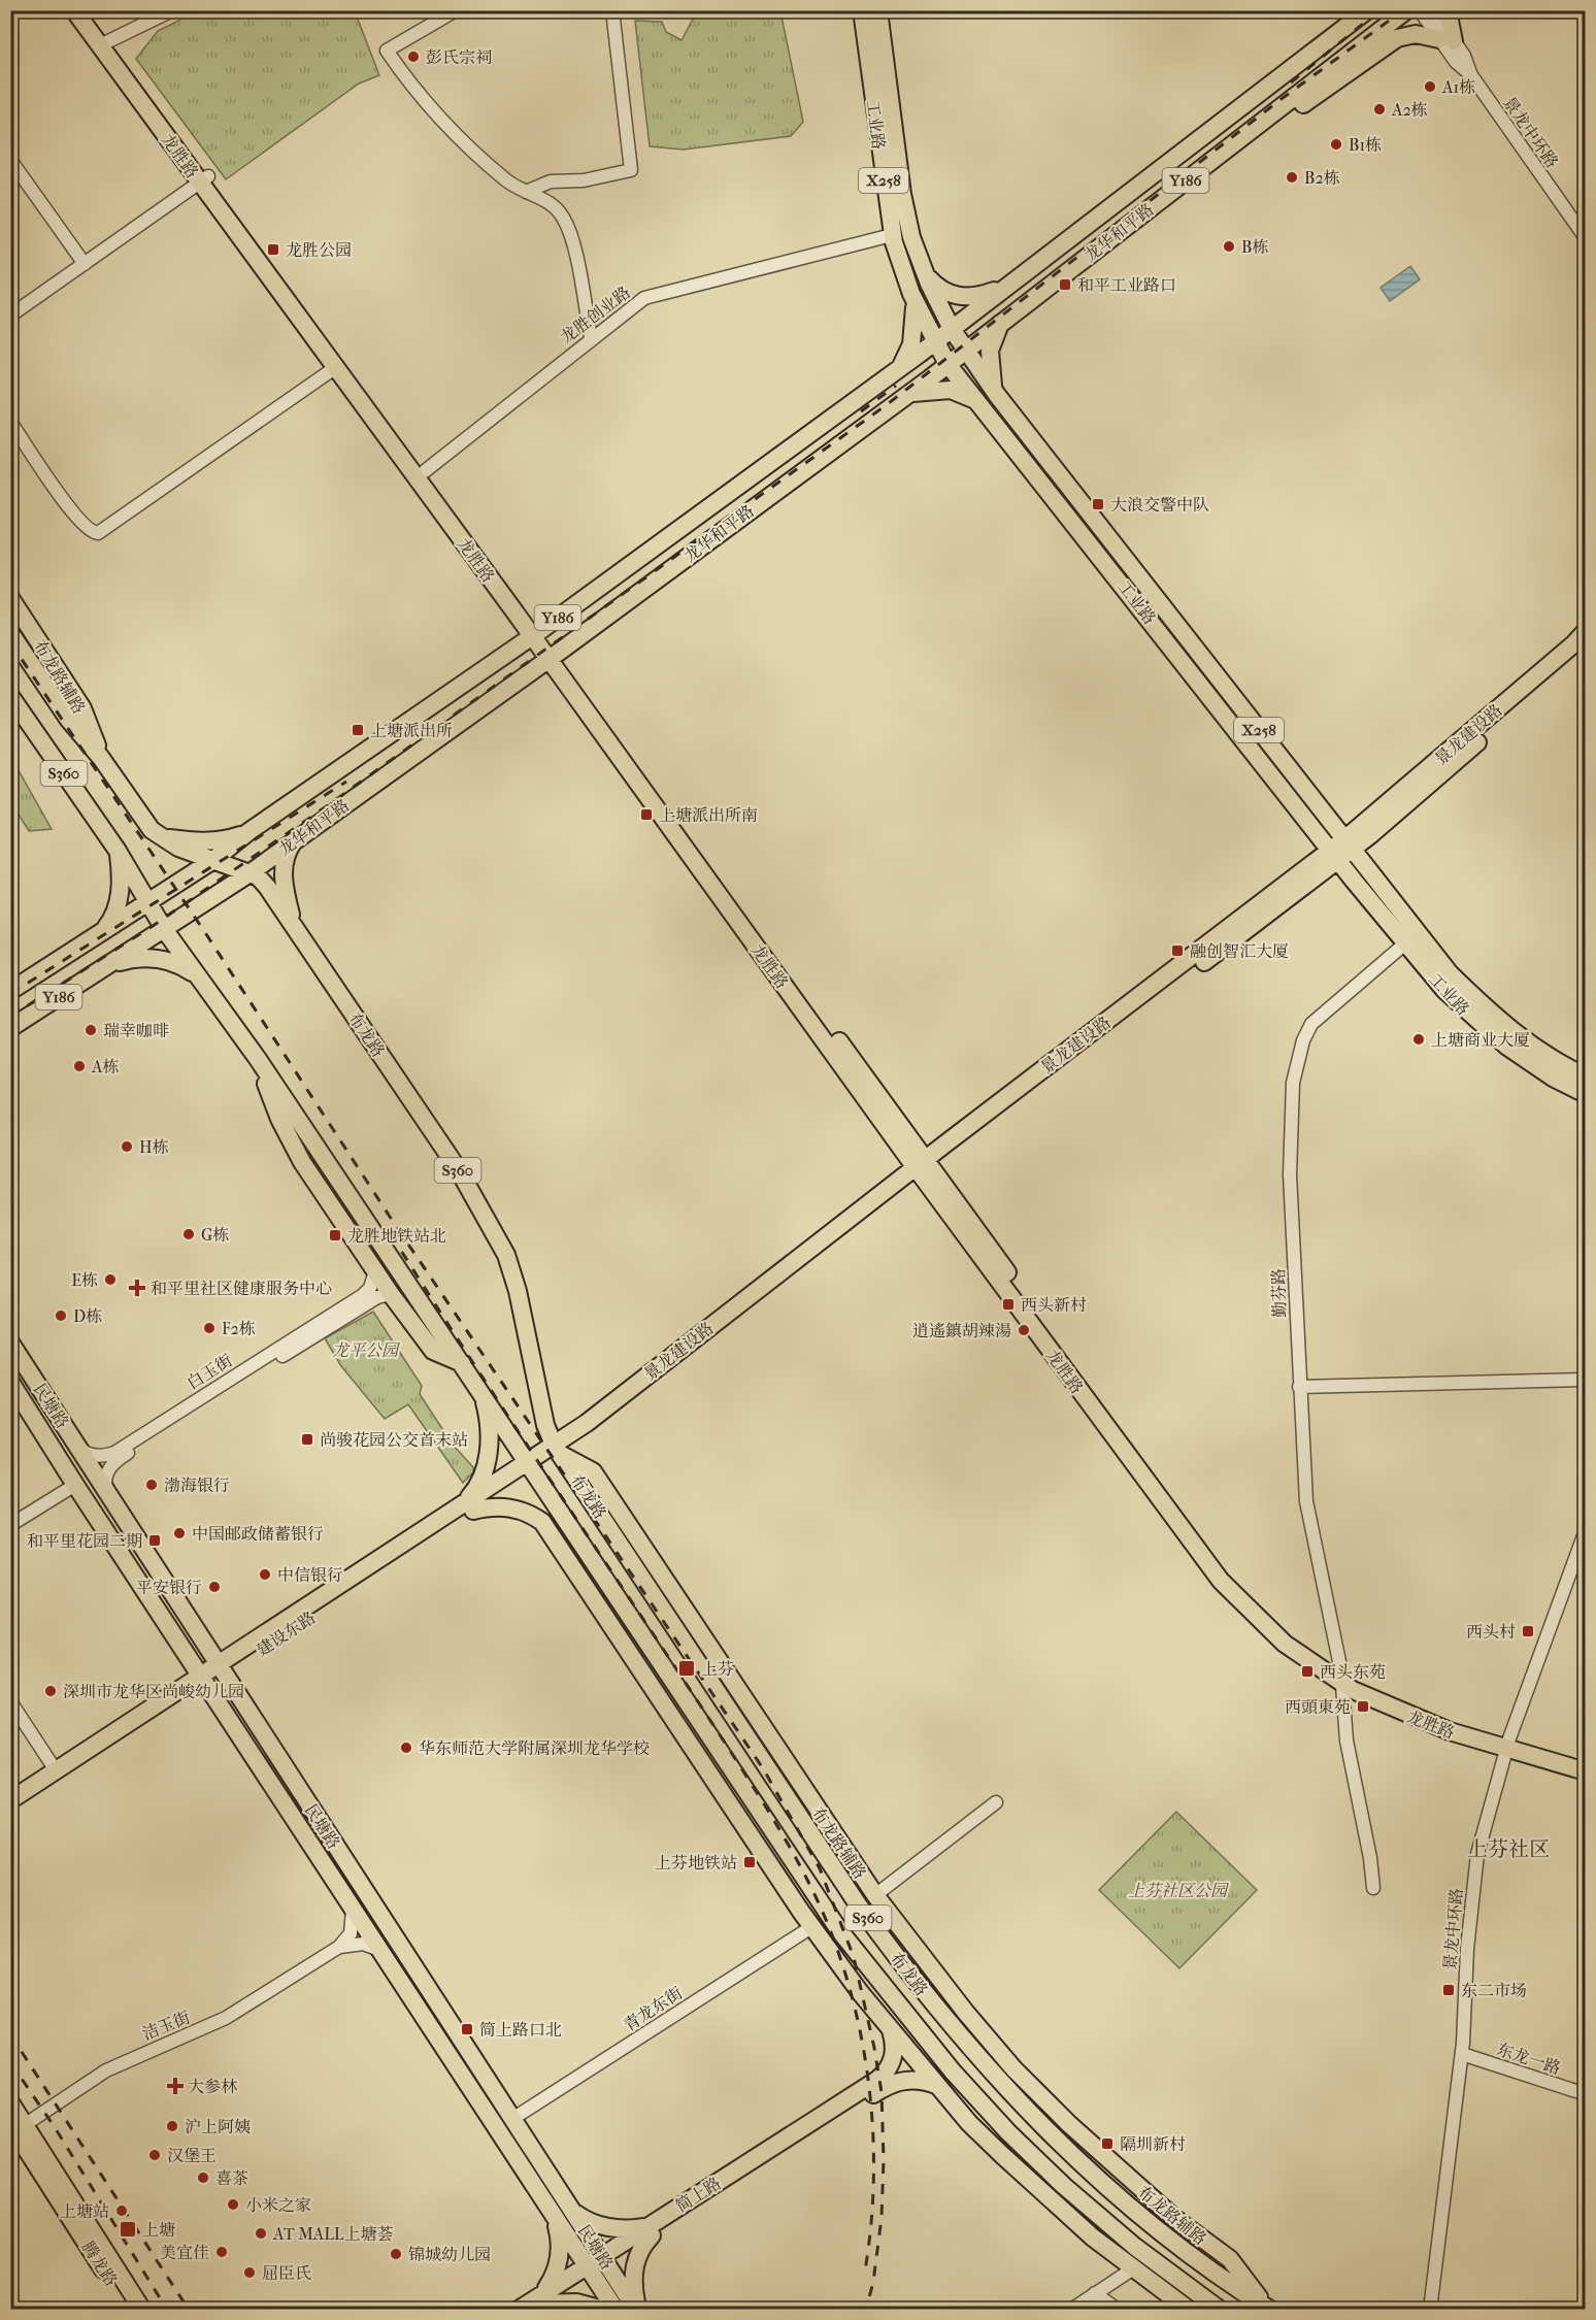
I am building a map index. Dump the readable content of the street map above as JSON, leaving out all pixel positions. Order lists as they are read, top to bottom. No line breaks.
{"streets":{"main road":["工业路","龙胜路","X258","Y186","龙华和平路","布龙路辅路","景龙建设路","S360","布龙路","民塘路","建设东路","简上路","腾龙路"],"street":["景龙中环路","龙胜创业路","勤芬路","白玉街","青龙东街","洁玉街","东龙一路"]},"crossings":[["工业路","龙华和平路"],["工业路","龙胜创业路"],["工业路","景龙建设路"],["工业路","勤芬路"],["景龙中环路","龙胜路"],["景龙中环路","东龙一路"],["龙胜路","龙华和平路"],["龙胜路","龙胜创业路"],["龙胜路","景龙建设路"],["龙胜路","勤芬路"],["龙华和平路","布龙路"],["布龙路辅路","景龙建设路"],["布龙路辅路","布龙路"],["布龙路辅路","建设东路"],["景龙建设路","布龙路"],["景龙建设路","建设东路"],["布龙路","白玉街"],["布龙路","建设东路"],["白玉街","民塘路"],["民塘路","建设东路"],["民塘路","青龙东街"],["民塘路","简上路"],["洁玉街","腾龙路"]],"districts":["上芬社区"],"parks":["龙平公园","上芬社区公园"],"places":{"other":["彭氏宗祠","A1栋","A2栋","B1栋","B2栋","B栋","瑞幸咖啡","上塘商业大厦","A栋","H栋","G栋","E栋","D栋","F2栋","逍遙鎮胡辣湯","渤海银行","中国邮政储蓄银行","中信银行","平安银行","深圳市龙华区尚峻幼儿园","华东师范大学附属深圳龙华学校","沪上阿姨","汉堡王","喜茶","小米之家","上塘站","AT MALL上塘荟","美宜佳","锦城幼儿园","屈臣氏"],"transit":["龙胜公园","和平工业路口","大浪交警中队","上塘派出所","上塘派出所南","融创智汇大厦","龙胜地铁站北","西头新村","尚骏花园公交首末站","和平里花园二期","西头村","上芬","西头东苑","西頭東苑","上芬地铁站","东二市场","简上路口北","隔圳新村","上塘"],"health":["和平里社区健康服务中心","大参林"]}}
